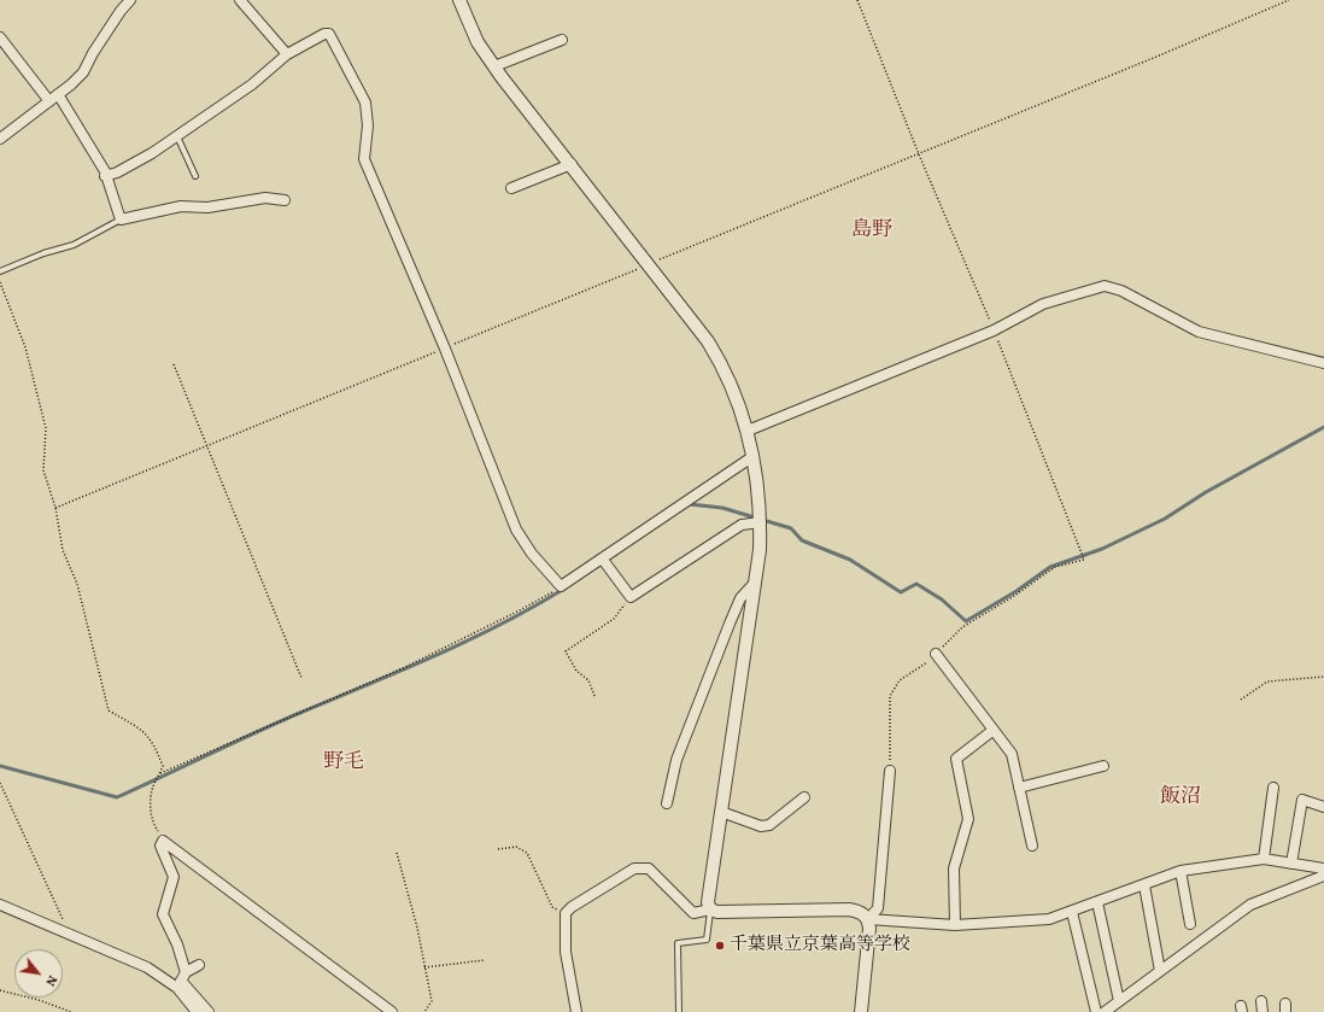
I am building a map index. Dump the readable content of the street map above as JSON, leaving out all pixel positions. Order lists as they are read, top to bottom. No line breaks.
{"districts":["島野","野毛","飯沼"],"places":["千葉県立京葉高等学校"],"north":"bottom right"}
